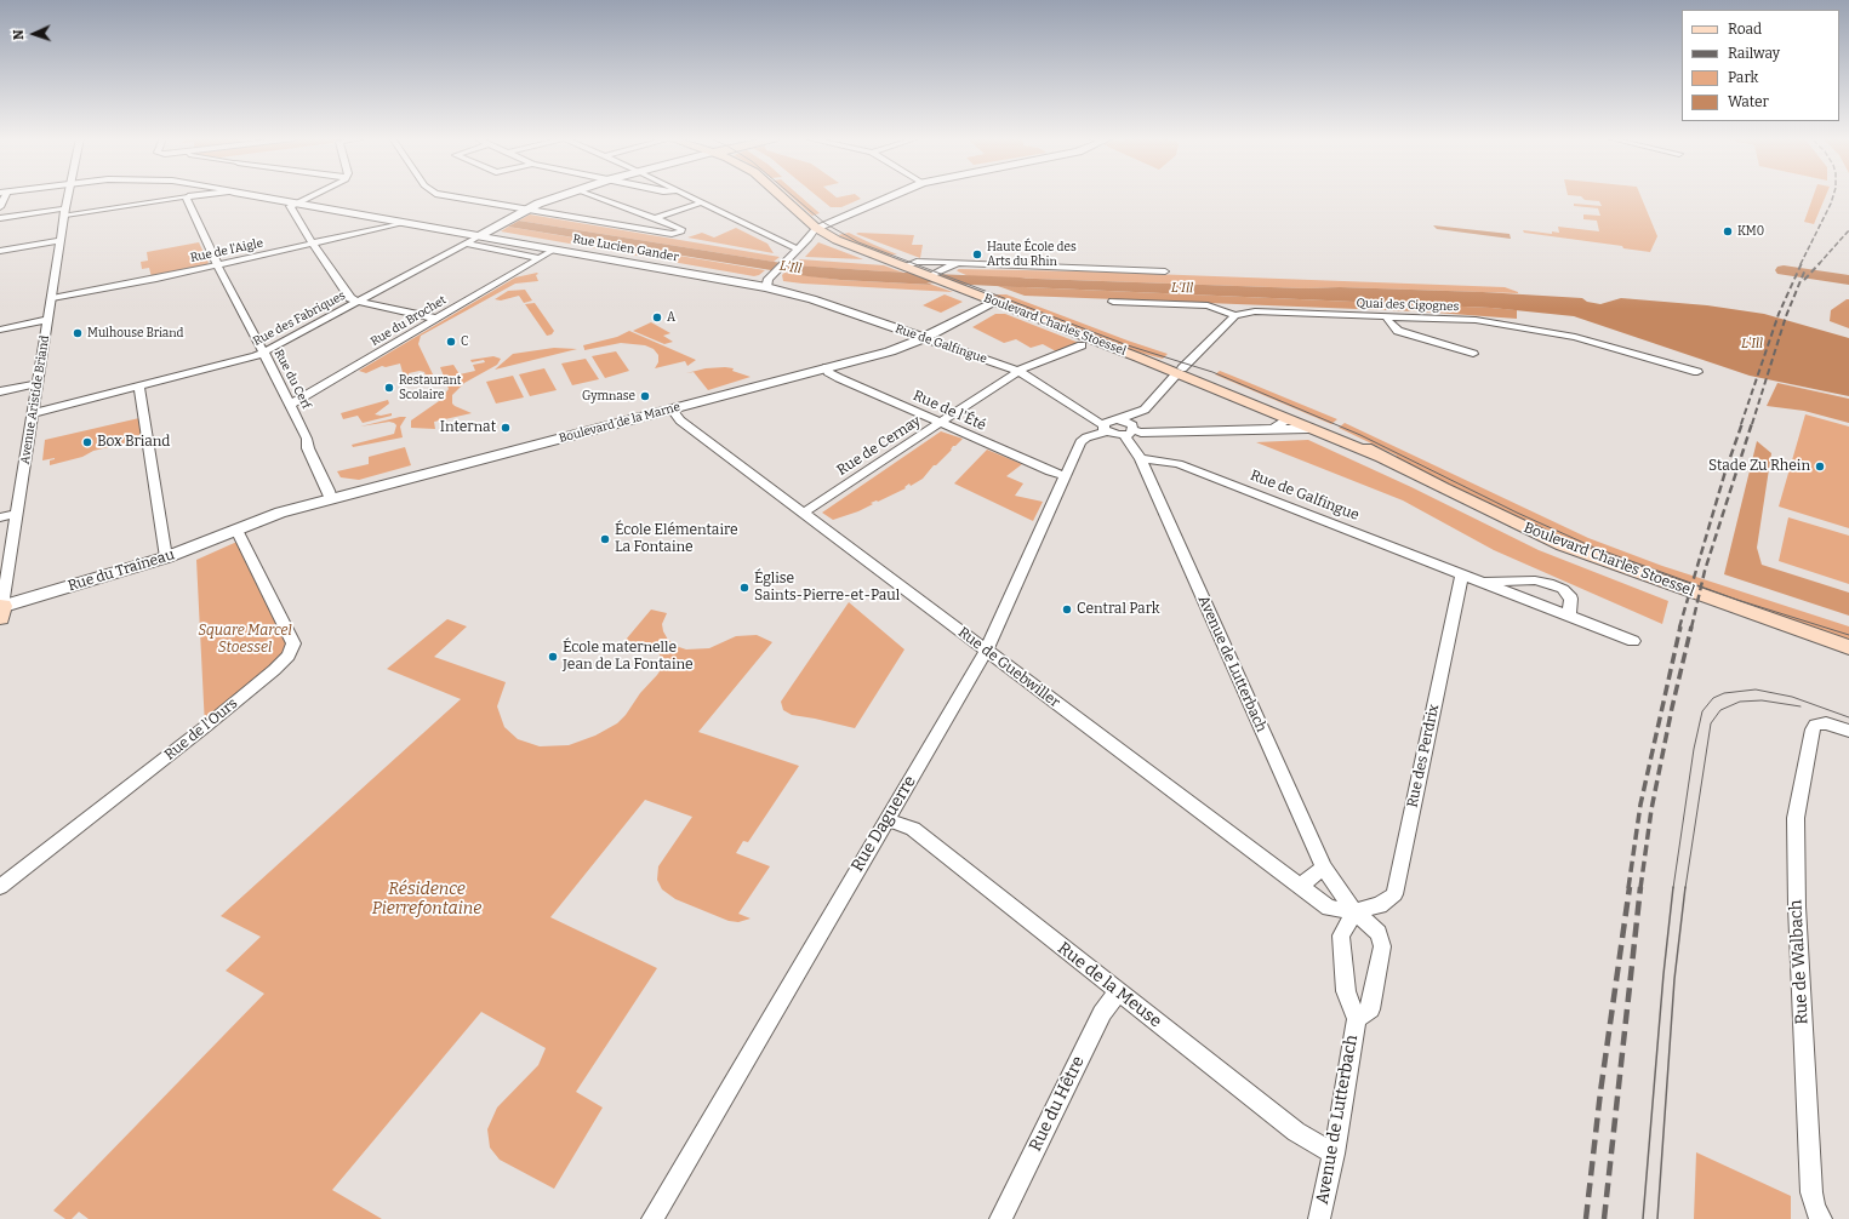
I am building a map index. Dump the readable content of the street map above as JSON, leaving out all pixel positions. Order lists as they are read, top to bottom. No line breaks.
{"streets":{"main road":["Boulevard Charles Stoessel"],"street":["Rue Lucien Gander","Rue de l'Aigle","Quai des Cigognes","Rue des Fabriques","Rue du Brochet","Rue de Galfingue","Rue du Cerf","Avenue Aristide Briand","Rue de l'Été","Boulevard de la Marne","Rue de Cernay","Rue du Traîneau","Avenue de Lutterbach","Rue de Guebwiller","Rue de l'Ours","Rue des Perdrix","Rue Daguerre","Rue de Walbach","Rue de la Meuse","Rue du Hêtre"]},"crossings":[["Rue Lucien Gander","Rue de l'Aigle"],["Rue Lucien Gander","Rue des Fabriques"],["Rue Lucien Gander","Rue du Brochet"],["Rue Lucien Gander","Rue de Galfingue"],["Rue de l'Aigle","Rue du Cerf"],["Rue de l'Aigle","Avenue Aristide Briand"],["Rue des Fabriques","Rue du Cerf"],["Rue des Fabriques","Avenue Aristide Briand"],["Rue du Brochet","Rue du Cerf"],["Boulevard Charles Stoessel","Boulevard de la Marne"],["Rue de Galfingue","Boulevard de la Marne"],["Rue de Galfingue","Rue de Cernay"],["Rue de Galfingue","Avenue de Lutterbach"],["Rue de Galfingue","Rue des Perdrix"],["Rue de Galfingue","Rue Daguerre"],["Rue du Cerf","Boulevard de la Marne"],["Avenue Aristide Briand","Rue du Traîneau"],["Rue de l'Été","Boulevard de la Marne"],["Rue de l'Été","Rue de Cernay"],["Rue de l'Été","Rue Daguerre"],["Boulevard de la Marne","Rue du Traîneau"],["Boulevard de la Marne","Rue de Guebwiller"],["Boulevard de la Marne","Rue de l'Ours"],["Rue de Cernay","Rue de Guebwiller"],["Rue du Traîneau","Rue de l'Ours"],["Avenue de Lutterbach","Rue de Guebwiller"],["Avenue de Lutterbach","Rue des Perdrix"],["Avenue de Lutterbach","Rue de la Meuse"],["Rue de Guebwiller","Rue des Perdrix"],["Rue de Guebwiller","Rue Daguerre"],["Rue Daguerre","Rue de la Meuse"],["Rue de la Meuse","Rue du Hêtre"]],"water":["L'Ill"],"parks":["Square Marcel Stoessel","Résidence Pierrefontaine"],"places":["KM0","Haute École des Arts du Rhin","A","Mulhouse Briand","C","Restaurant Scolaire","Gymnase","Internat","Box Briand","Stade Zu Rhein","École Elémentaire La Fontaine","Église Saints-Pierre-et-Paul","Central Park","École maternelle Jean de La Fontaine"],"legend":["Road","Railway","Park","Water"],"north":"left"}
